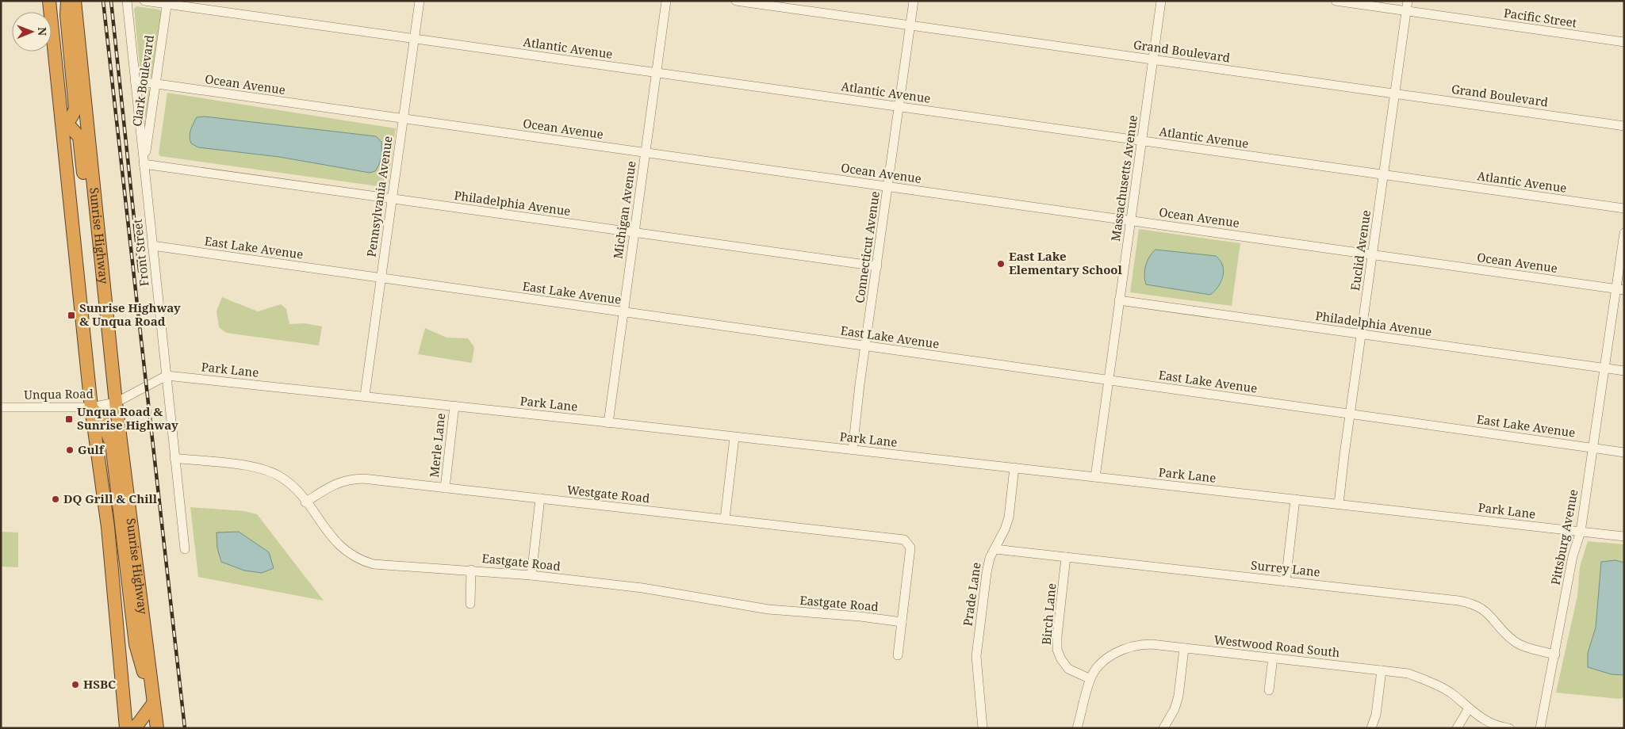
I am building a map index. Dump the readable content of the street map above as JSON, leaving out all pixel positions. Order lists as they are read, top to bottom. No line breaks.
{"streets":{"highway":["Sunrise Highway"],"street":["Pacific Street","Atlantic Avenue","Grand Boulevard","Clark Boulevard","Ocean Avenue","Massachusetts Avenue","Pennsylvania Avenue","Philadelphia Avenue","Michigan Avenue","Connecticut Avenue","East Lake Avenue","Euclid Avenue","Front Street","Park Lane","Unqua Road","Merle Lane","Westgate Road","Pittsburg Avenue","Eastgate Road","Surrey Lane","Prade Lane","Birch Lane","Westwood Road South"]},"crossings":[["Pacific Street","Euclid Avenue"],["Atlantic Avenue","Clark Boulevard"],["Atlantic Avenue","Massachusetts Avenue"],["Atlantic Avenue","Pennsylvania Avenue"],["Atlantic Avenue","Michigan Avenue"],["Atlantic Avenue","Connecticut Avenue"],["Atlantic Avenue","Euclid Avenue"],["Grand Boulevard","Massachusetts Avenue"],["Grand Boulevard","Connecticut Avenue"],["Grand Boulevard","Euclid Avenue"],["Clark Boulevard","Ocean Avenue"],["Clark Boulevard","Philadelphia Avenue"],["Clark Boulevard","Front Street"],["Ocean Avenue","Massachusetts Avenue"],["Ocean Avenue","Pennsylvania Avenue"],["Ocean Avenue","Michigan Avenue"],["Ocean Avenue","Connecticut Avenue"],["Ocean Avenue","Euclid Avenue"],["Ocean Avenue","Front Street"],["Ocean Avenue","Pittsburg Avenue"],["Massachusetts Avenue","Philadelphia Avenue"],["Massachusetts Avenue","East Lake Avenue"],["Massachusetts Avenue","Park Lane"],["Pennsylvania Avenue","Philadelphia Avenue"],["Pennsylvania Avenue","East Lake Avenue"],["Pennsylvania Avenue","Park Lane"],["Philadelphia Avenue","Michigan Avenue"],["Philadelphia Avenue","Connecticut Avenue"],["Philadelphia Avenue","Euclid Avenue"],["Philadelphia Avenue","Front Street"],["Philadelphia Avenue","Pittsburg Avenue"],["Michigan Avenue","East Lake Avenue"],["Michigan Avenue","Park Lane"],["Sunrise Highway","Unqua Road"],["Connecticut Avenue","East Lake Avenue"],["Connecticut Avenue","Park Lane"],["East Lake Avenue","Euclid Avenue"],["East Lake Avenue","Front Street"],["East Lake Avenue","Pittsburg Avenue"],["Euclid Avenue","Park Lane"],["Front Street","Park Lane"],["Front Street","Eastgate Road"],["Park Lane","Merle Lane"],["Park Lane","Pittsburg Avenue"],["Park Lane","Prade Lane"],["Merle Lane","Westgate Road"],["Westgate Road","Eastgate Road"],["Pittsburg Avenue","Surrey Lane"],["Surrey Lane","Prade Lane"],["Surrey Lane","Birch Lane"],["Birch Lane","Westwood Road South"]],"places":{"other":["East Lake Elementary School","Gulf","DQ Grill & Chill","HSBC"],"transit":["Sunrise Highway & Unqua Road","Unqua Road & Sunrise Highway"]},"north":"right"}
